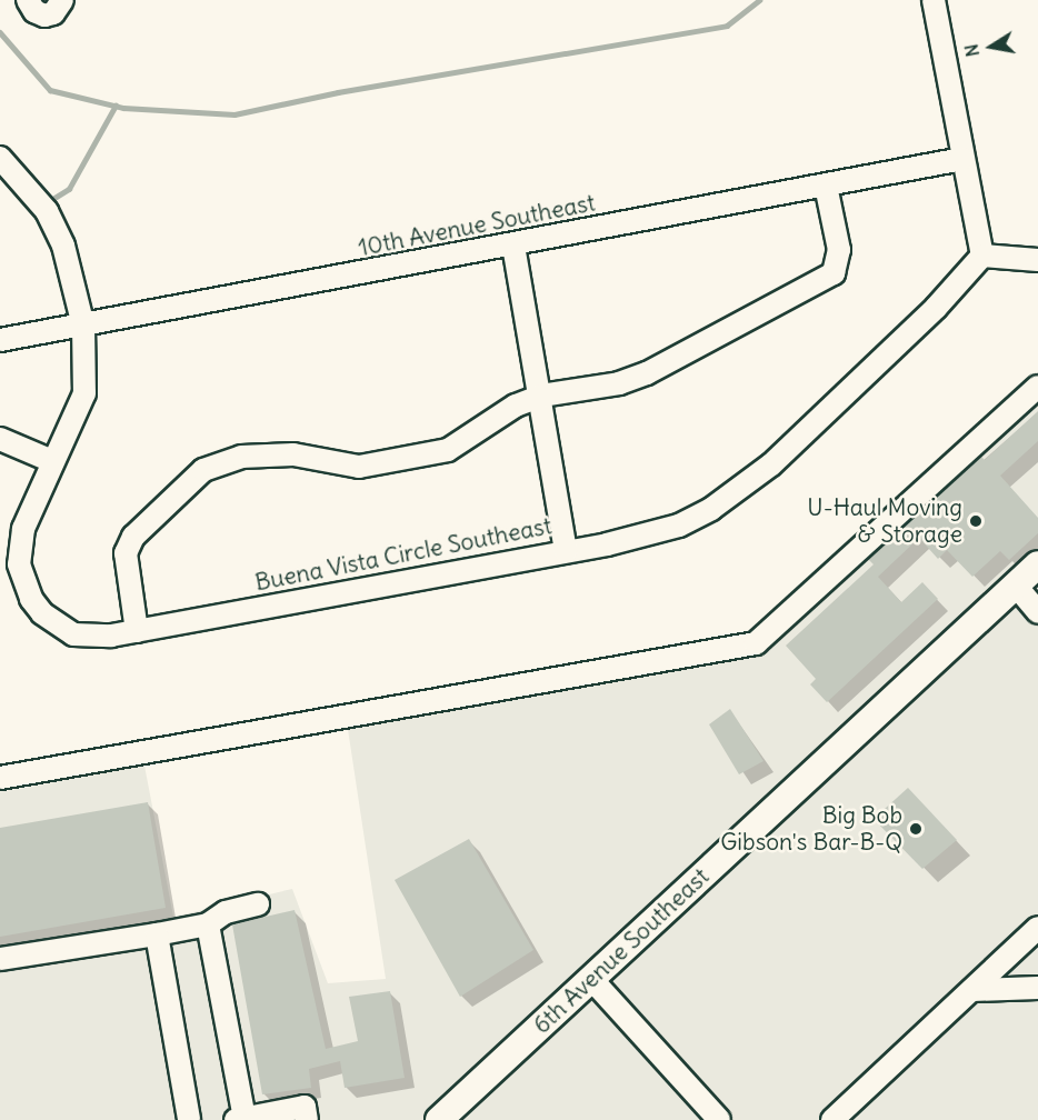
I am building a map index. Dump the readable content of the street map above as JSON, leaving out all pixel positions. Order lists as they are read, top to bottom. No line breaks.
{"streets":{"main road":["6th Avenue Southeast"],"street":["10th Avenue Southeast","Buena Vista Circle Southeast"]},"crossings":[["10th Avenue Southeast","Buena Vista Circle Southeast"]],"places":["U-Haul Moving & Storage","Big Bob Gibson's Bar-B-Q"],"north":"left"}
